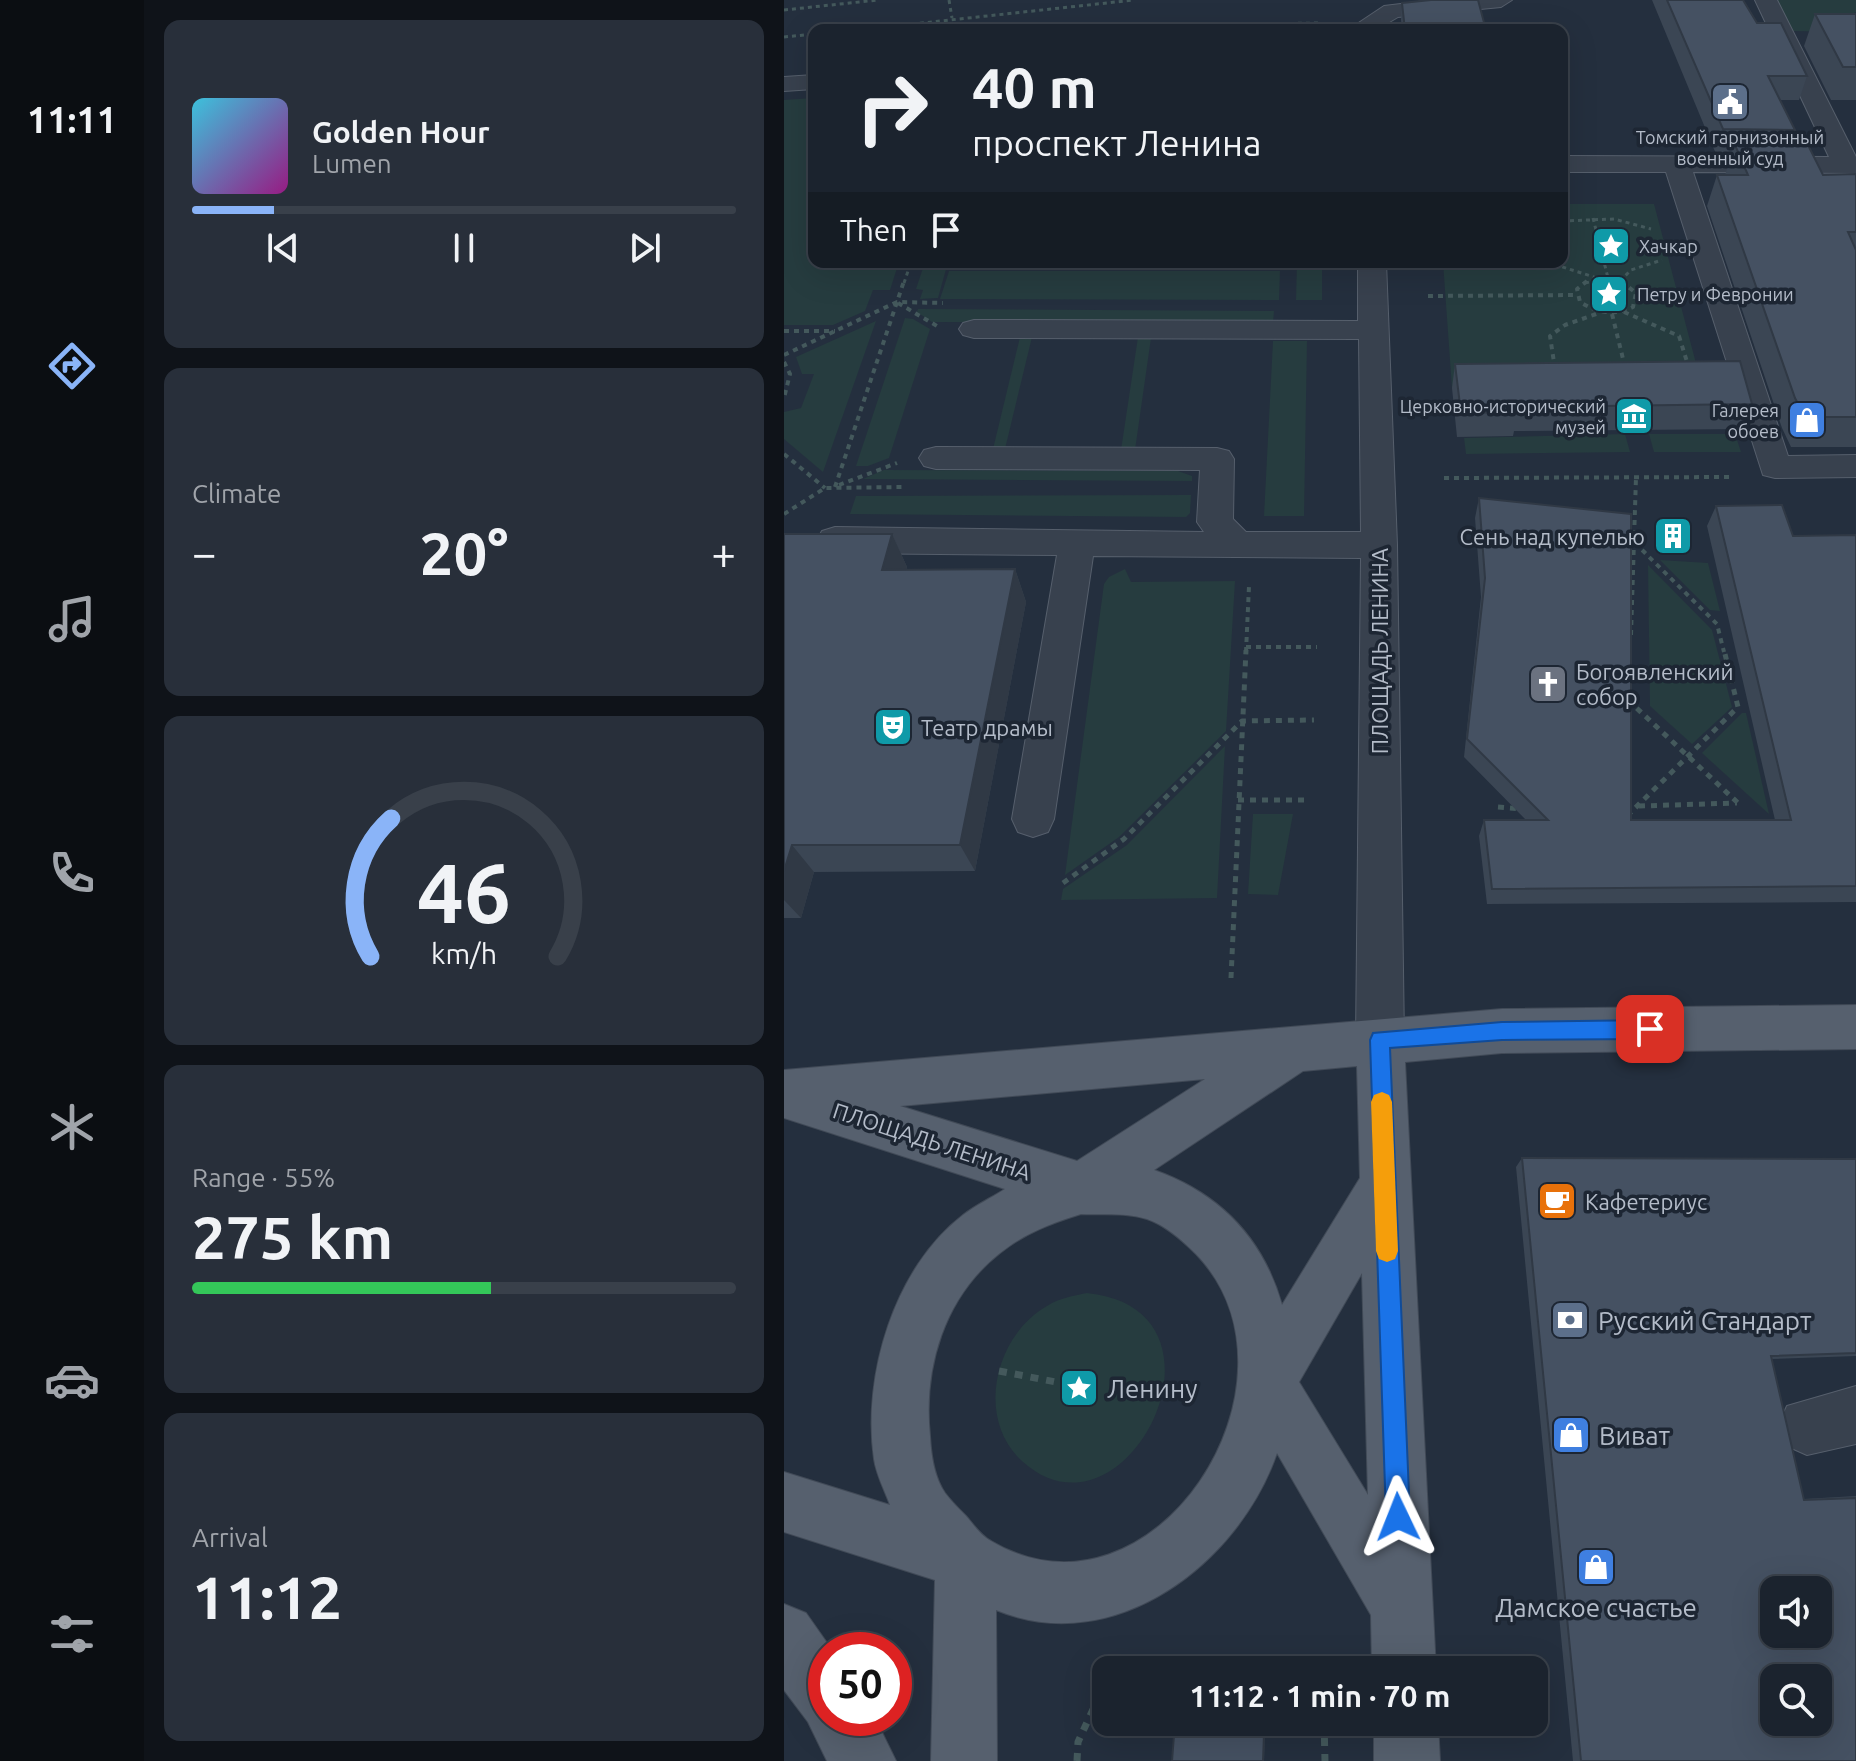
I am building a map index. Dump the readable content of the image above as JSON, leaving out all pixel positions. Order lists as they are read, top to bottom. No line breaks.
{"streets":{"main road":["ПЛОЩАДЬ ЛЕНИНА"]},"places":{"public building":["Томский гарнизонный военный суд"],"place":["Хачкар","Петру и Февронии","Ленину"],"museum":["Церковно-исторический музей"],"shop":["Галерея обоев","Виват","Дамское счастье"],"building":["Сень над купелью"],"church":["Богоявленский собор"],"theatre":["Театр драмы"],"cafe":["Кафетериус"],"bank":["Русский Стандарт"]},"page":{"tabs":"11:11","turn":["40 m","проспект Ленина"],"song":["Golden Hour","Lumen"],"then":"Then","tile":["Climate",["Range · 55%","275 km"],["Arrival","11:12"]],"heat":["−","20°","+"],"limit":"50","trip":"11:12 · 1 min · 70 m","gauge":["46","km/h"]}}
